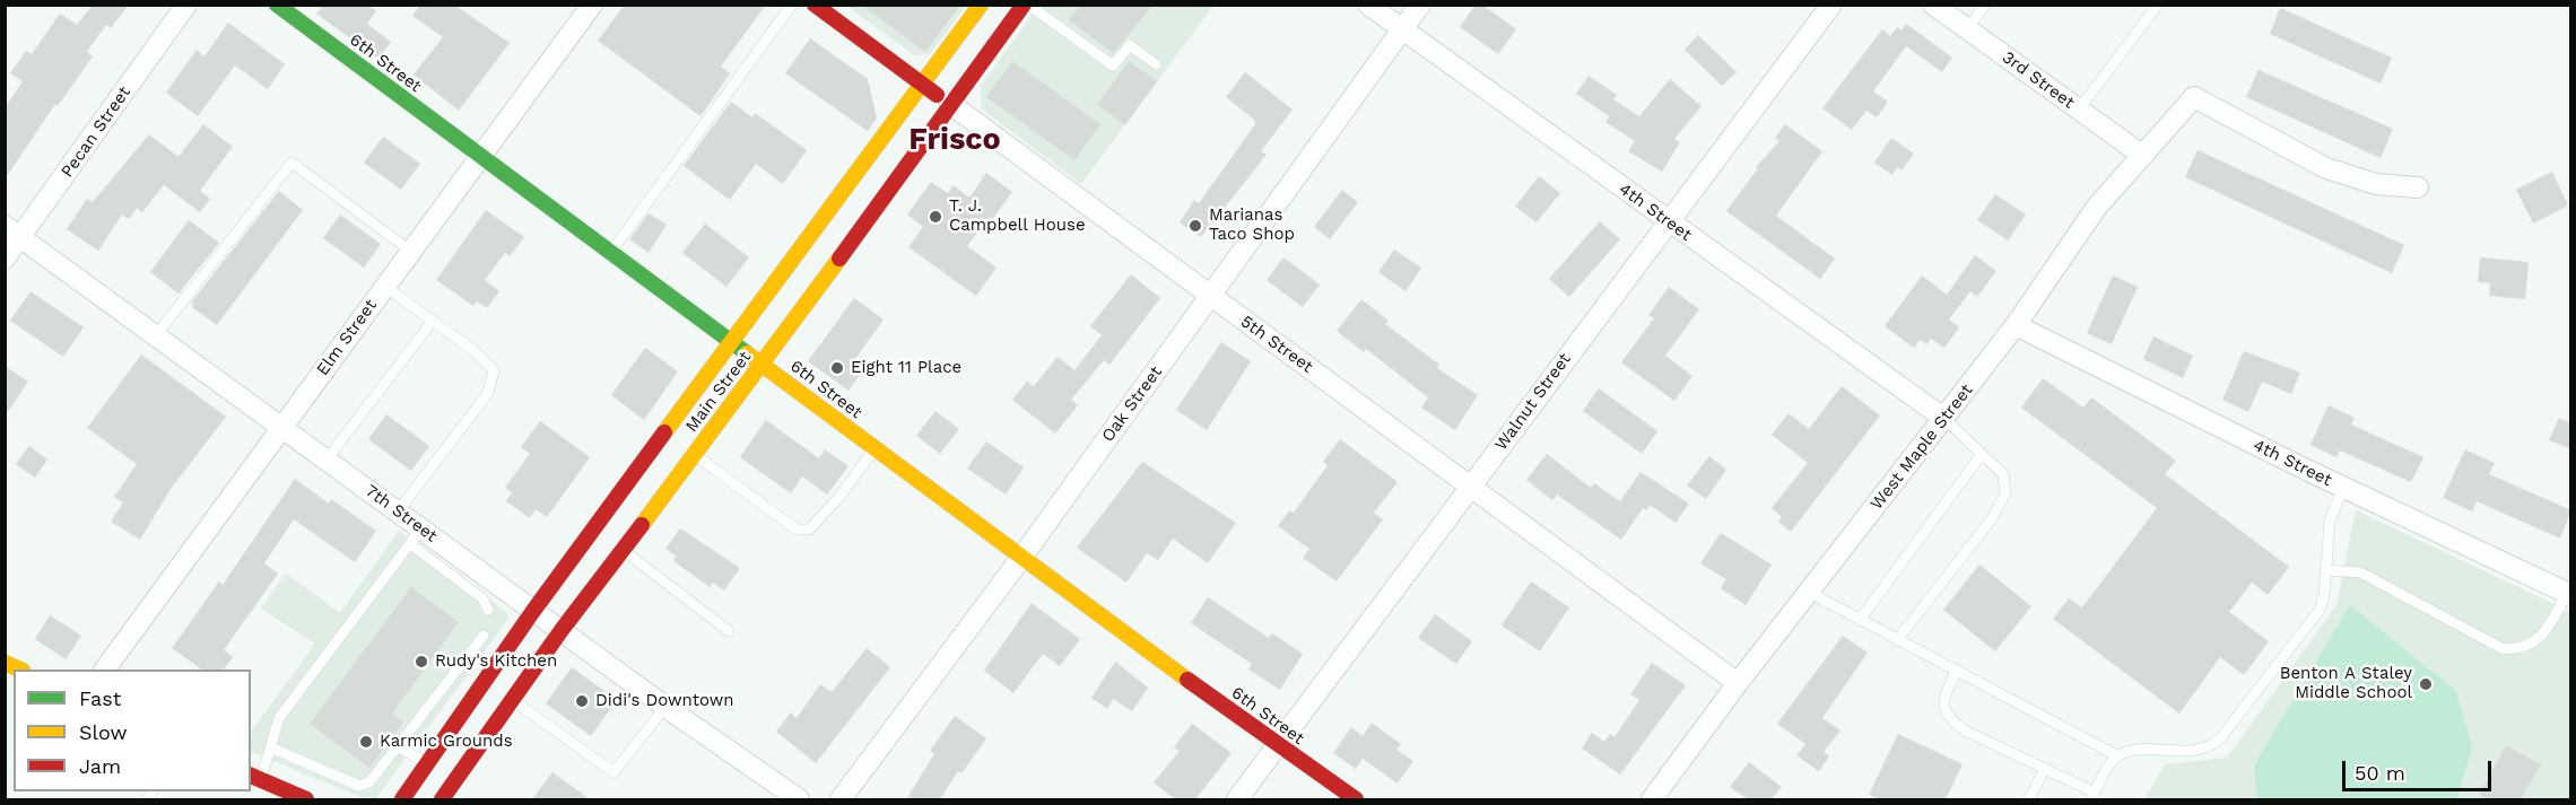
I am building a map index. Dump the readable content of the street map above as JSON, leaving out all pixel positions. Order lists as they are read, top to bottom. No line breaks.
{"streets":{"main road":["6th Street","5th Street","Main Street"],"street":["3rd Street","Pecan Street","4th Street","Elm Street","Walnut Street","Oak Street","West Maple Street","7th Street"]},"crossings":[["6th Street","Elm Street"],["6th Street","Main Street"],["6th Street","Walnut Street"],["6th Street","Oak Street"],["3rd Street","West Maple Street"],["Pecan Street","7th Street"],["4th Street","Walnut Street"],["4th Street","Oak Street"],["4th Street","West Maple Street"],["Elm Street","7th Street"],["5th Street","Main Street"],["5th Street","Walnut Street"],["5th Street","Oak Street"],["5th Street","West Maple Street"],["Main Street","7th Street"]],"districts":["Frisco"],"places":["T. J. Campbell House","Marianas Taco Shop","Eight 11 Place","Rudy's Kitchen","Benton A Staley Middle School","Didi's Downtown","Karmic Grounds"],"legend":["Fast","Slow","Jam"],"scale_bar":"50 m"}
